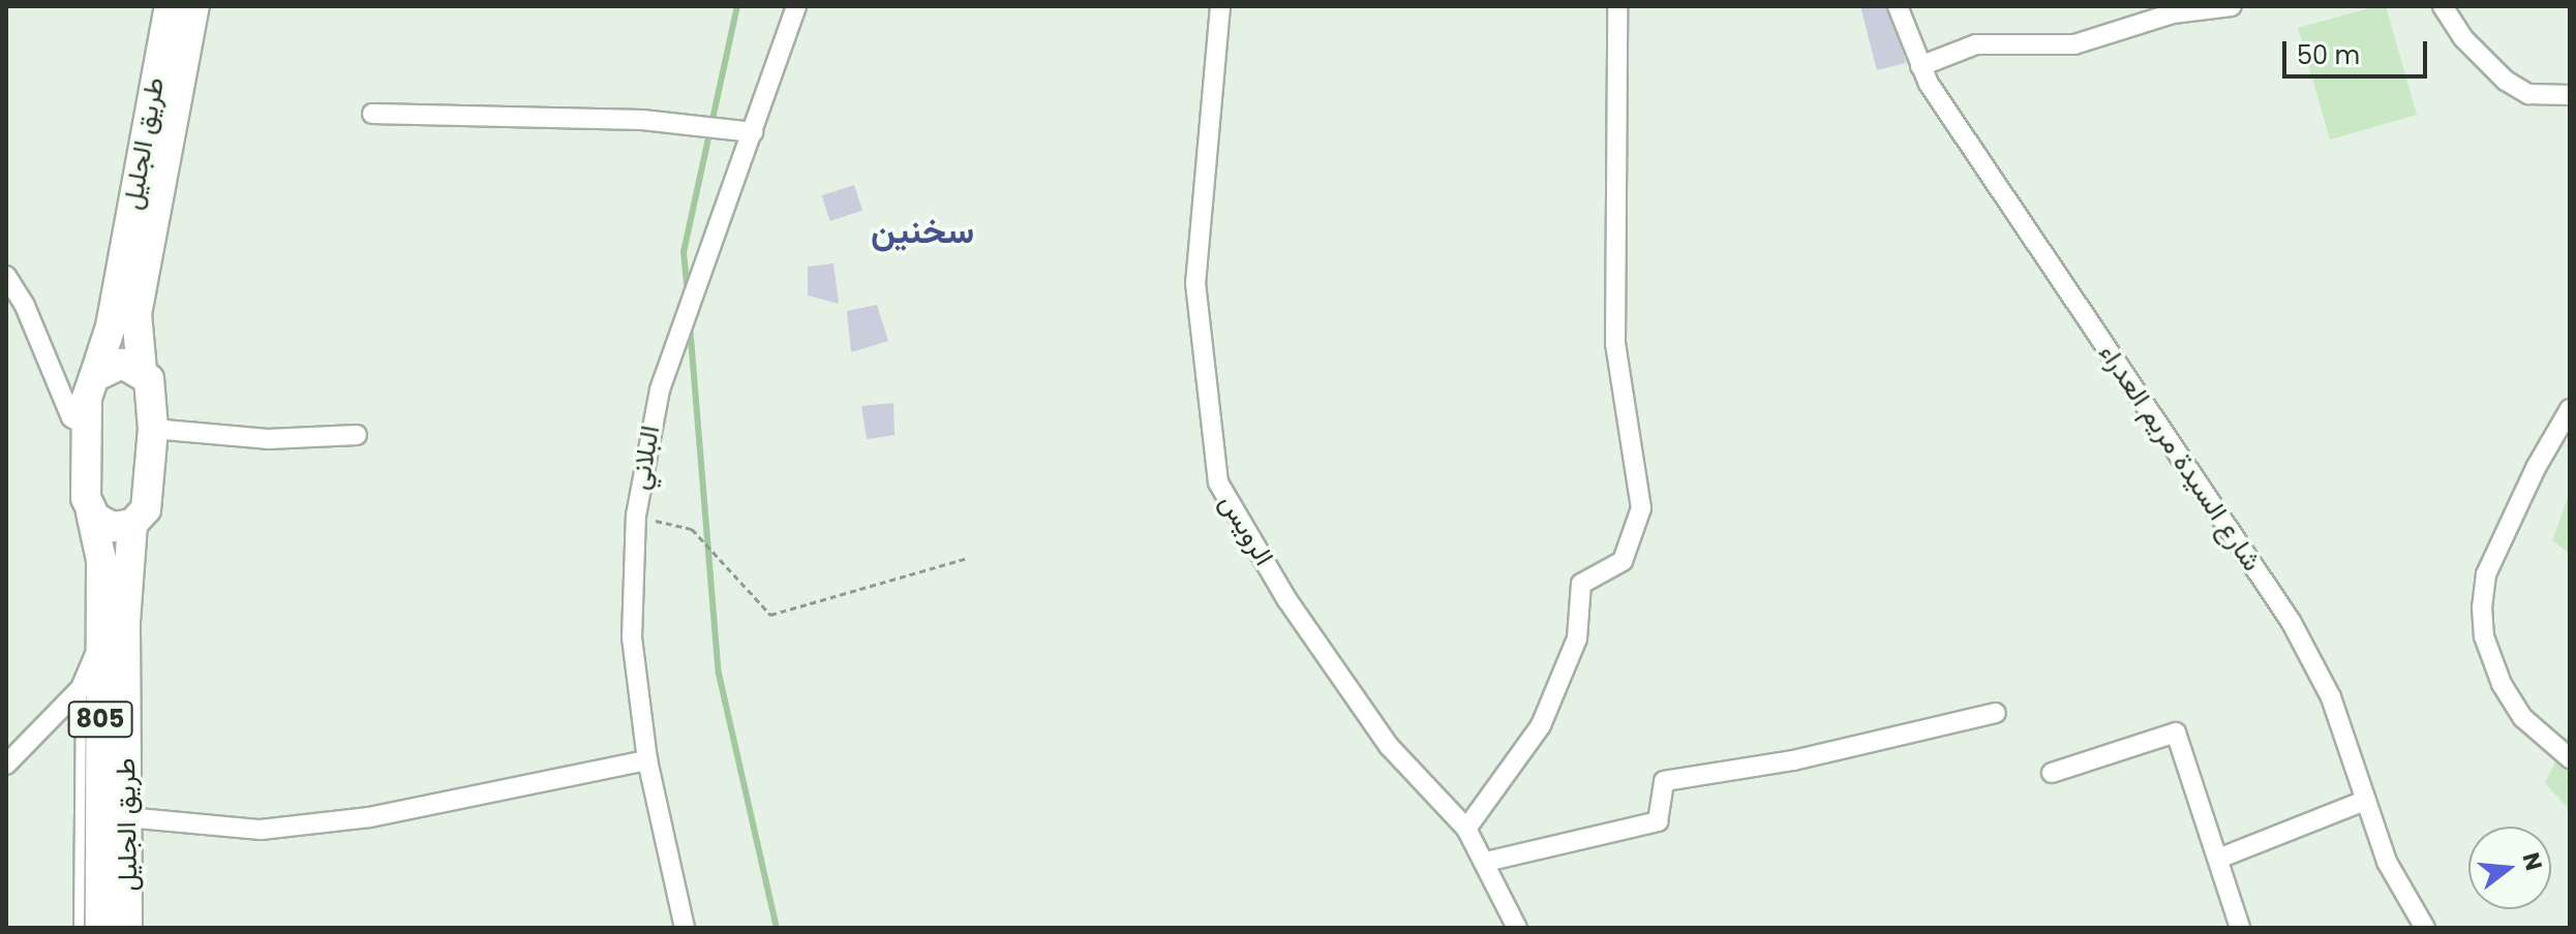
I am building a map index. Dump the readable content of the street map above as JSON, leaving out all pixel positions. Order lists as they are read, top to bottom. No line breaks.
{"streets":{"main road":["طريق الجليل","805"],"street":["البلاني","شارع السيدة مريم العدراء","الرويس"]},"crossings":[["طريق الجليل","805"]],"districts":["سخنين"],"scale_bar":"50 m","north":"right"}
